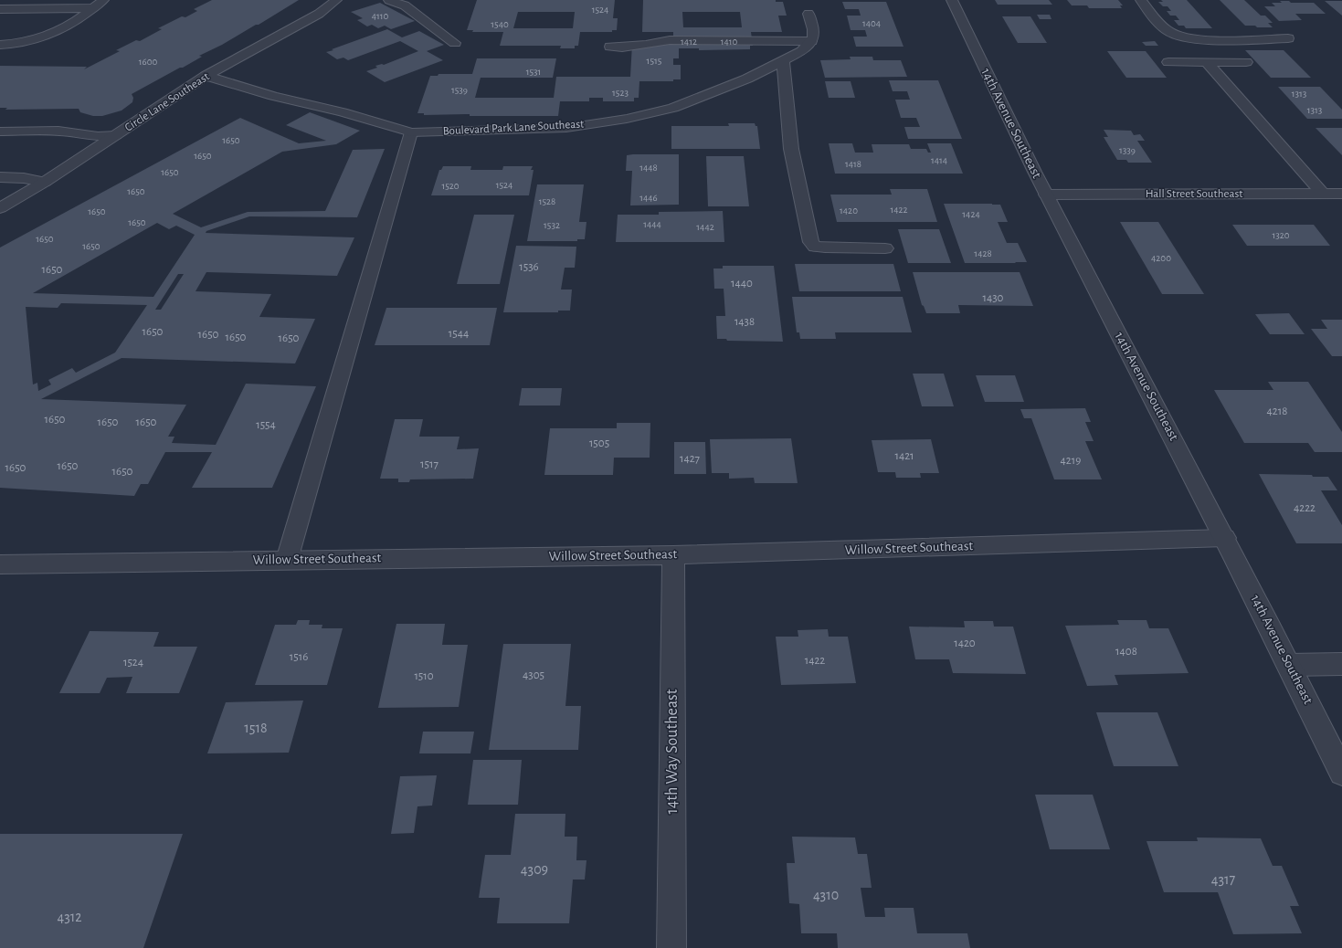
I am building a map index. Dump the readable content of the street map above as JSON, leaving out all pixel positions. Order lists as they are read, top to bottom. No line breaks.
{"streets":{"street":["Circle Lane Southeast","14th Avenue Southeast","Boulevard Park Lane Southeast","Hall Street Southeast","Willow Street Southeast","14th Way Southeast"]},"crossings":[["Circle Lane Southeast","Boulevard Park Lane Southeast"],["14th Avenue Southeast","Hall Street Southeast"],["14th Avenue Southeast","Willow Street Southeast"],["Willow Street Southeast","14th Way Southeast"]],"house_numbers":["1524","4110","1404","1540","1412","1410","1515","1600","1531","1539","1523","1313","1313","1650","1339","1650","1414","1418","1448","1650","1524","1520","1650","1446","1528","1422","1420","1650","1424","1650","1444","1532","1442","1320","1650","1650","1428","4200","1536","1650","1440","1430","1438","1650","1544","1650","1650","1650","4218","1650","1650","1650","1554","1505","1421","1427","4219","1517","1650","1650","1650","4222","1420","1408","1516","1422","1524","4305","1510","1518","4309","4317","4310","4312"]}
